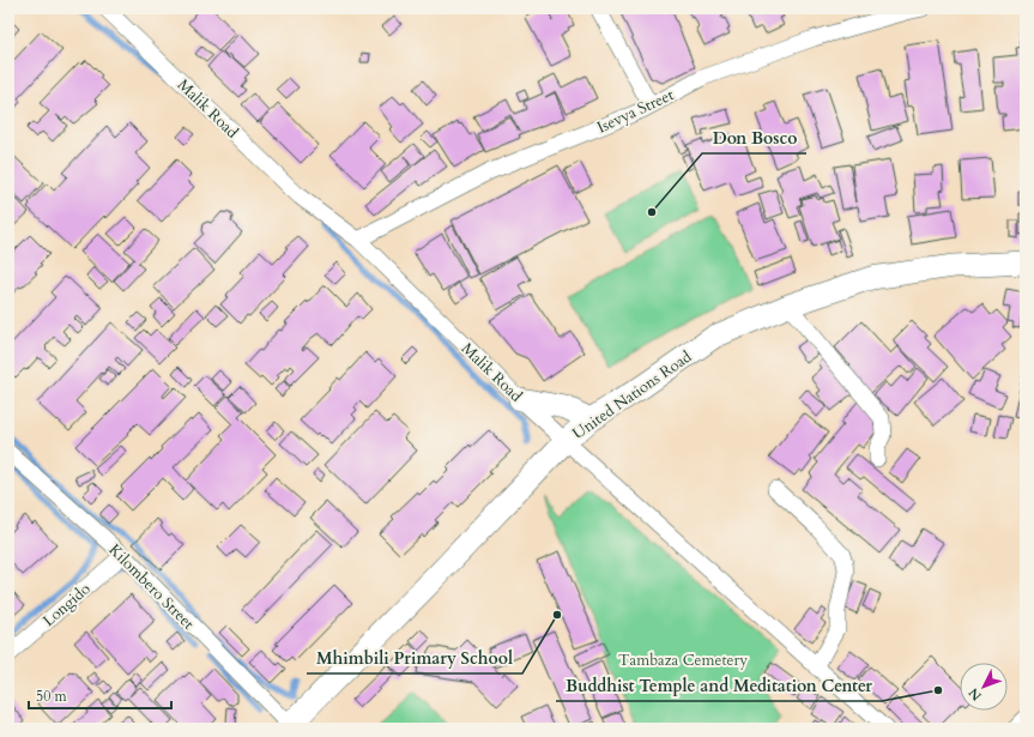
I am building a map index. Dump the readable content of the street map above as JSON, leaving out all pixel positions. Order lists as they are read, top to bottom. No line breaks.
{"streets":{"street":["Malik Road","Isevya Street","United Nations Road","Kilombero Street","Longido"]},"crossings":[["Malik Road","Isevya Street"],["Malik Road","United Nations Road"],["United Nations Road","Kilombero Street"],["Kilombero Street","Longido"]],"parks":["Tambaza Cemetery"],"places":["Don Bosco","Mhimbili Primary School","Buddhist Temple and Meditation Center"],"scale_bar":"50 m","north":"bottom left"}
